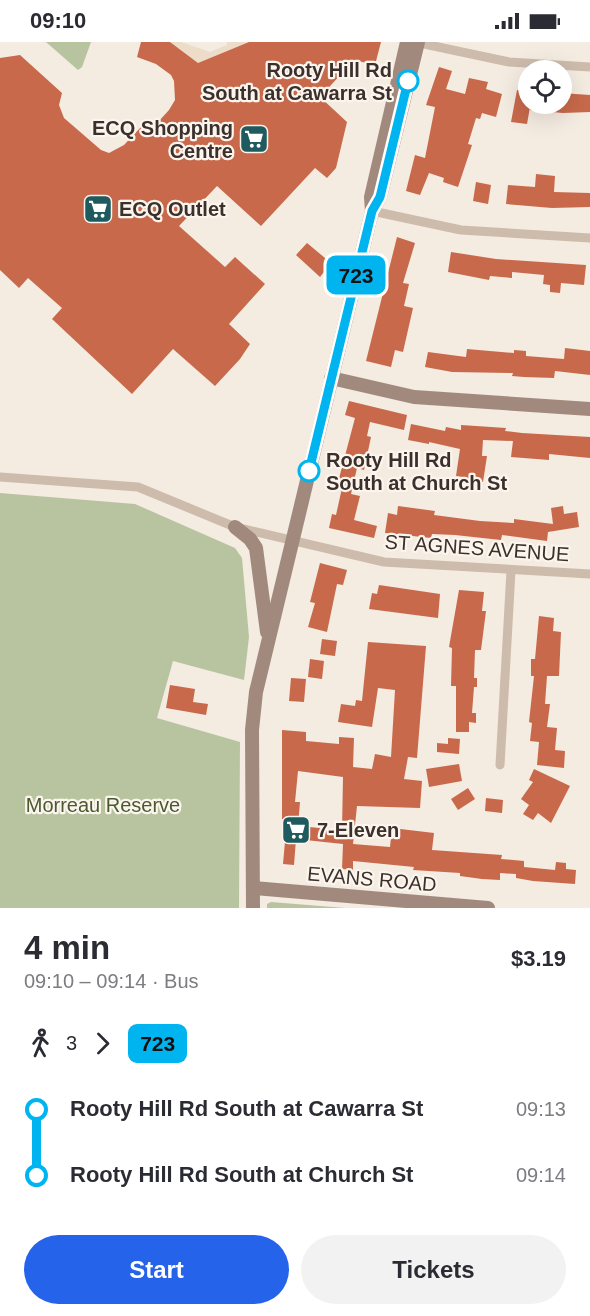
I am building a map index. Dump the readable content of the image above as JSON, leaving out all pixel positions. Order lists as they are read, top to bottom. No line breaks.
{"streets":{"main road":["EVANS ROAD"],"street":["ST AGNES AVENUE"]},"parks":["Morreau Reserve"],"places":{"other":["Rooty Hill Rd South at Cawarra St","Rooty Hill Rd South at Church St"],"supermarket":["ECQ Shopping Centre","ECQ Outlet","7-Eleven"]},"lines":["bus line 723"],"page":{"status":"09:10","on_map":"723","heading":["4 min","09:10 – 09:14 · Bus","$3.19"],"legs":["3","723"],"list":[{"name":"Rooty Hill Rd South at Cawarra St","value":"09:13"},{"name":"Rooty Hill Rd South at Church St","value":"09:14"}],"buttons":["Start","Tickets"]}}
